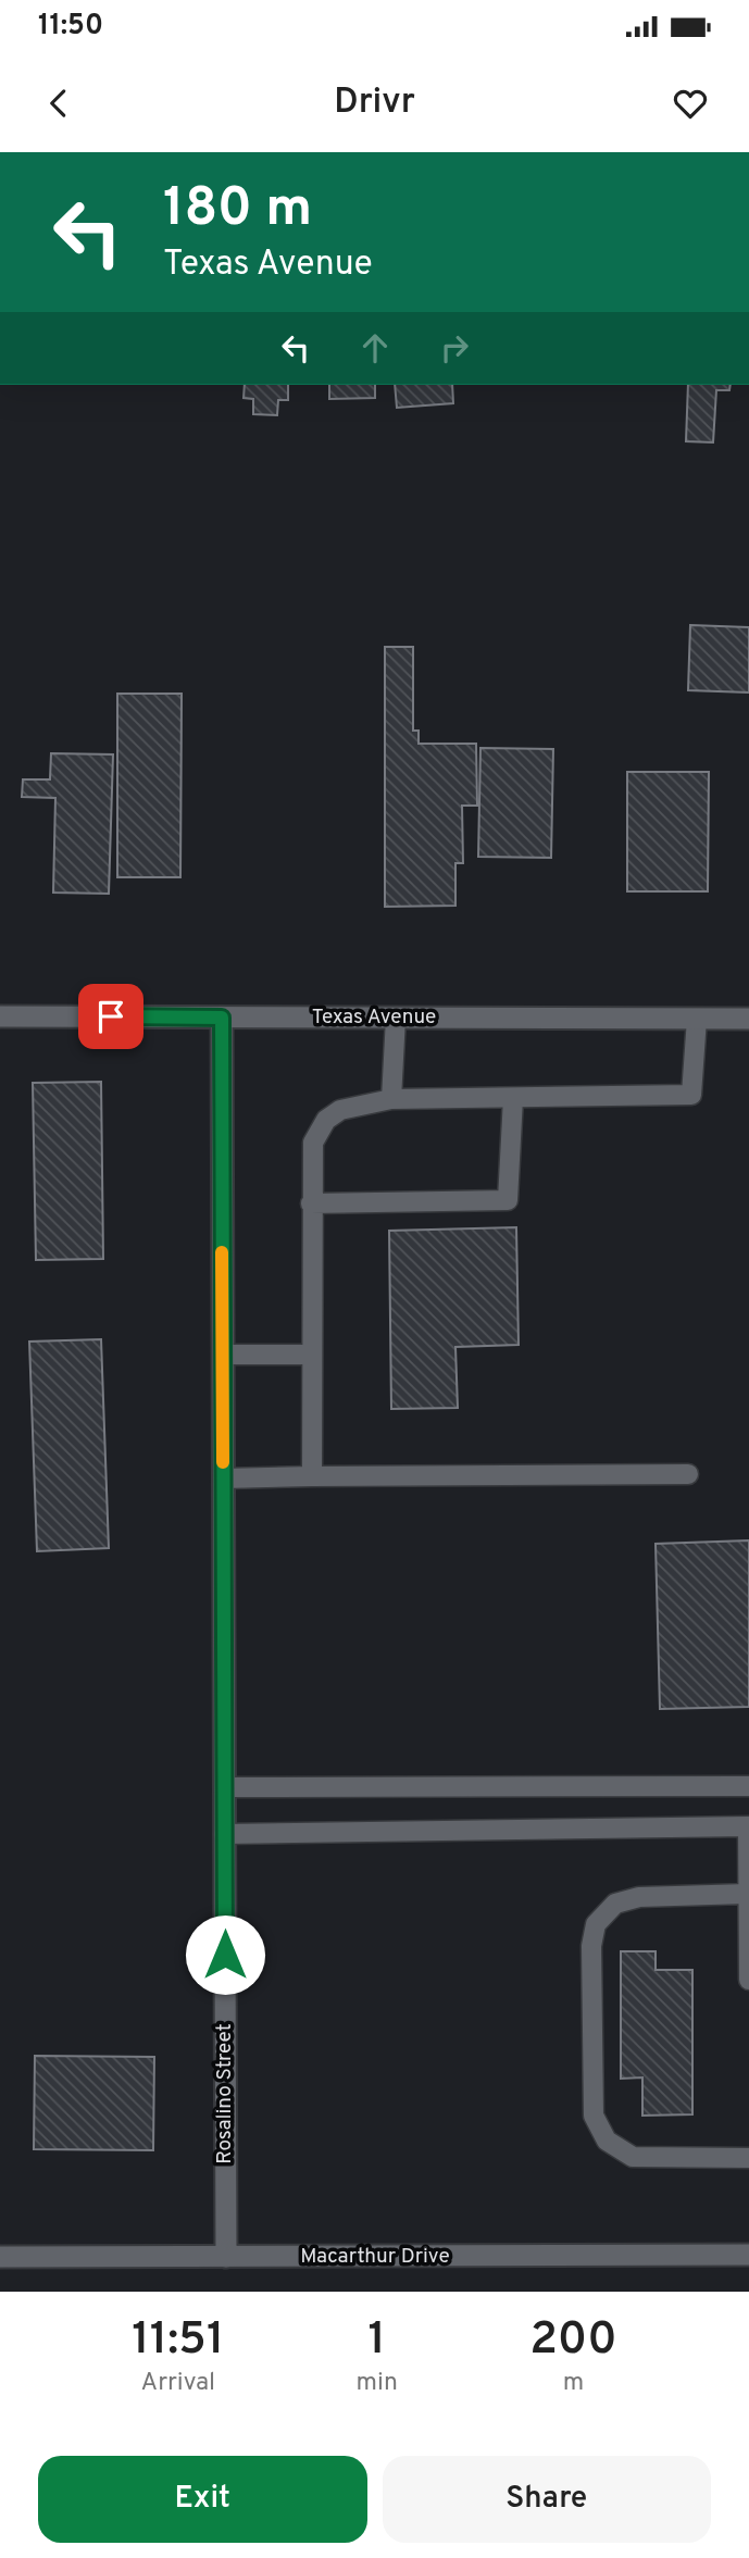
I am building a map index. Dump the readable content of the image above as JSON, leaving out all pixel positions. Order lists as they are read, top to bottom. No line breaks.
{"streets":{"street":["Texas Avenue","Rosalino Street","Macarthur Drive"]},"crossings":[["Texas Avenue","Rosalino Street"],["Rosalino Street","Macarthur Drive"]],"page":{"status":"11:50","header":"Drivr","turn":["180 m","Texas Avenue"],"eta":["11:51","Arrival","1","min","200","m"],"buttons":["Exit","Share"]}}
